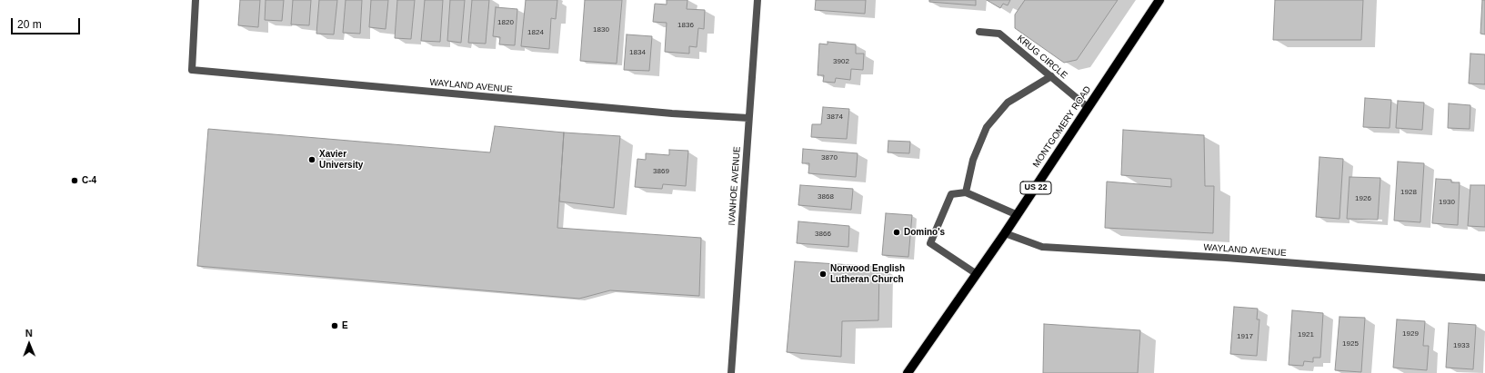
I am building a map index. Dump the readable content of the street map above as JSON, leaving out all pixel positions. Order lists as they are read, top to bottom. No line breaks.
{"streets":{"main road":["MONTGOMERY ROAD","US 22"],"street":["KRUG CIRCLE","WAYLAND AVENUE","IVANHOE AVENUE"]},"crossings":[["KRUG CIRCLE","MONTGOMERY ROAD"],["WAYLAND AVENUE","MONTGOMERY ROAD"],["WAYLAND AVENUE","IVANHOE AVENUE"]],"places":["Xavier University","C-4","Domino's","Norwood English Lutheran Church","E"],"house_numbers":["1820","1836","1830","1824","1834","3902","3874","3870","3869","1928","3868","1926","1930","3866","1929","1921","1917","1925","1933"],"scale_bar":"20 m","north":"top"}
